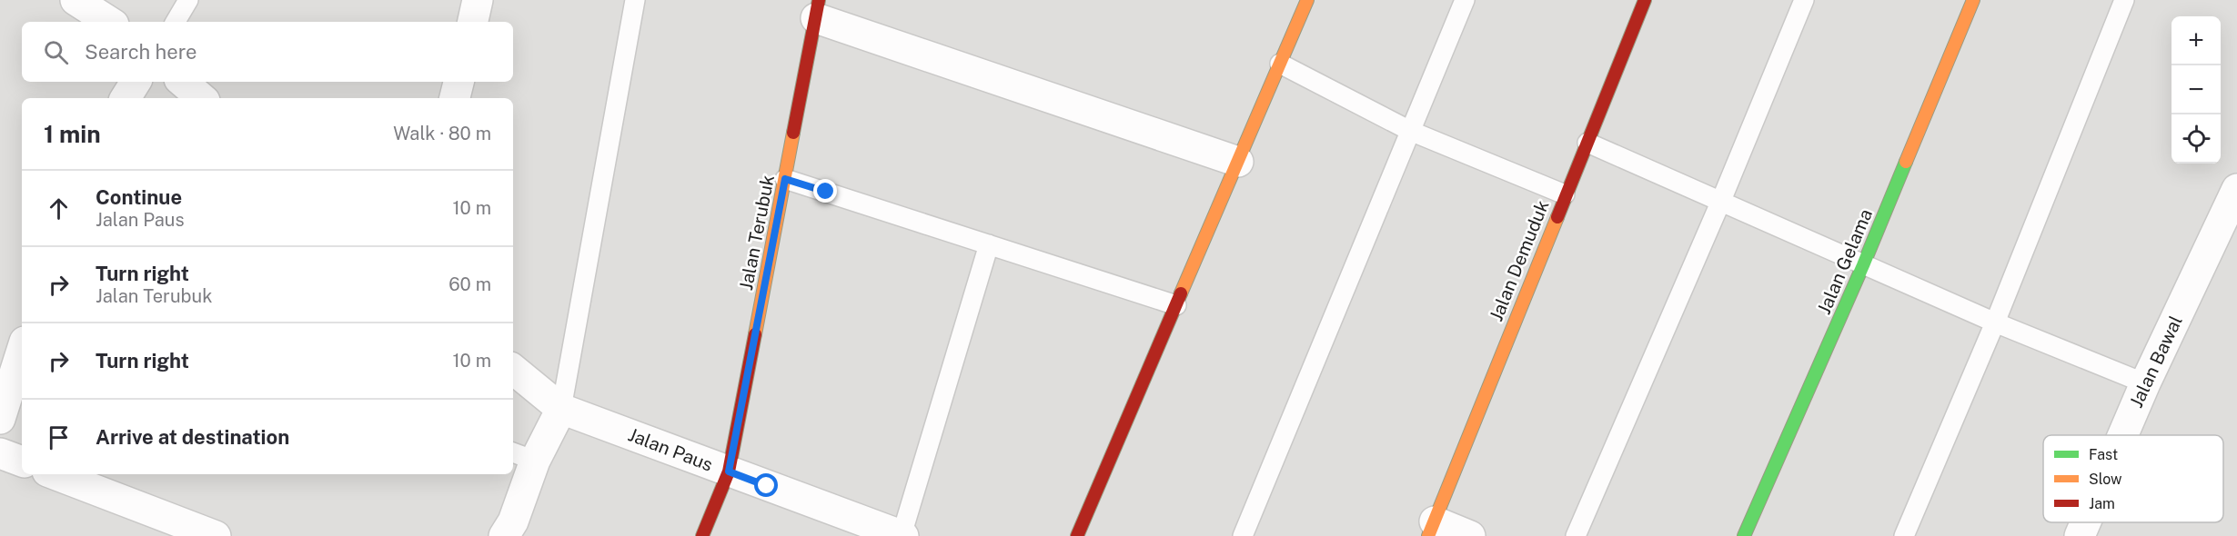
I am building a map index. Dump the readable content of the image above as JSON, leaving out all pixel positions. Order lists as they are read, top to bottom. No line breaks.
{"streets":{"street":["Jalan Terubuk","Jalan Demuduk","Jalan Gelama","Jalan Bawal","Jalan Paus"]},"crossings":[["Jalan Terubuk","Jalan Paus"]],"legend":["Fast","Slow","Jam"],"page":{"map_buttons":["+","−"],"search":"Search here","heading":["1 min","Walk · 80 m"],"list":[["Continue","Jalan Paus","10 m"],["Turn right","Jalan Terubuk","60 m"],["Turn right","10 m"],"Arrive at destination"]}}
